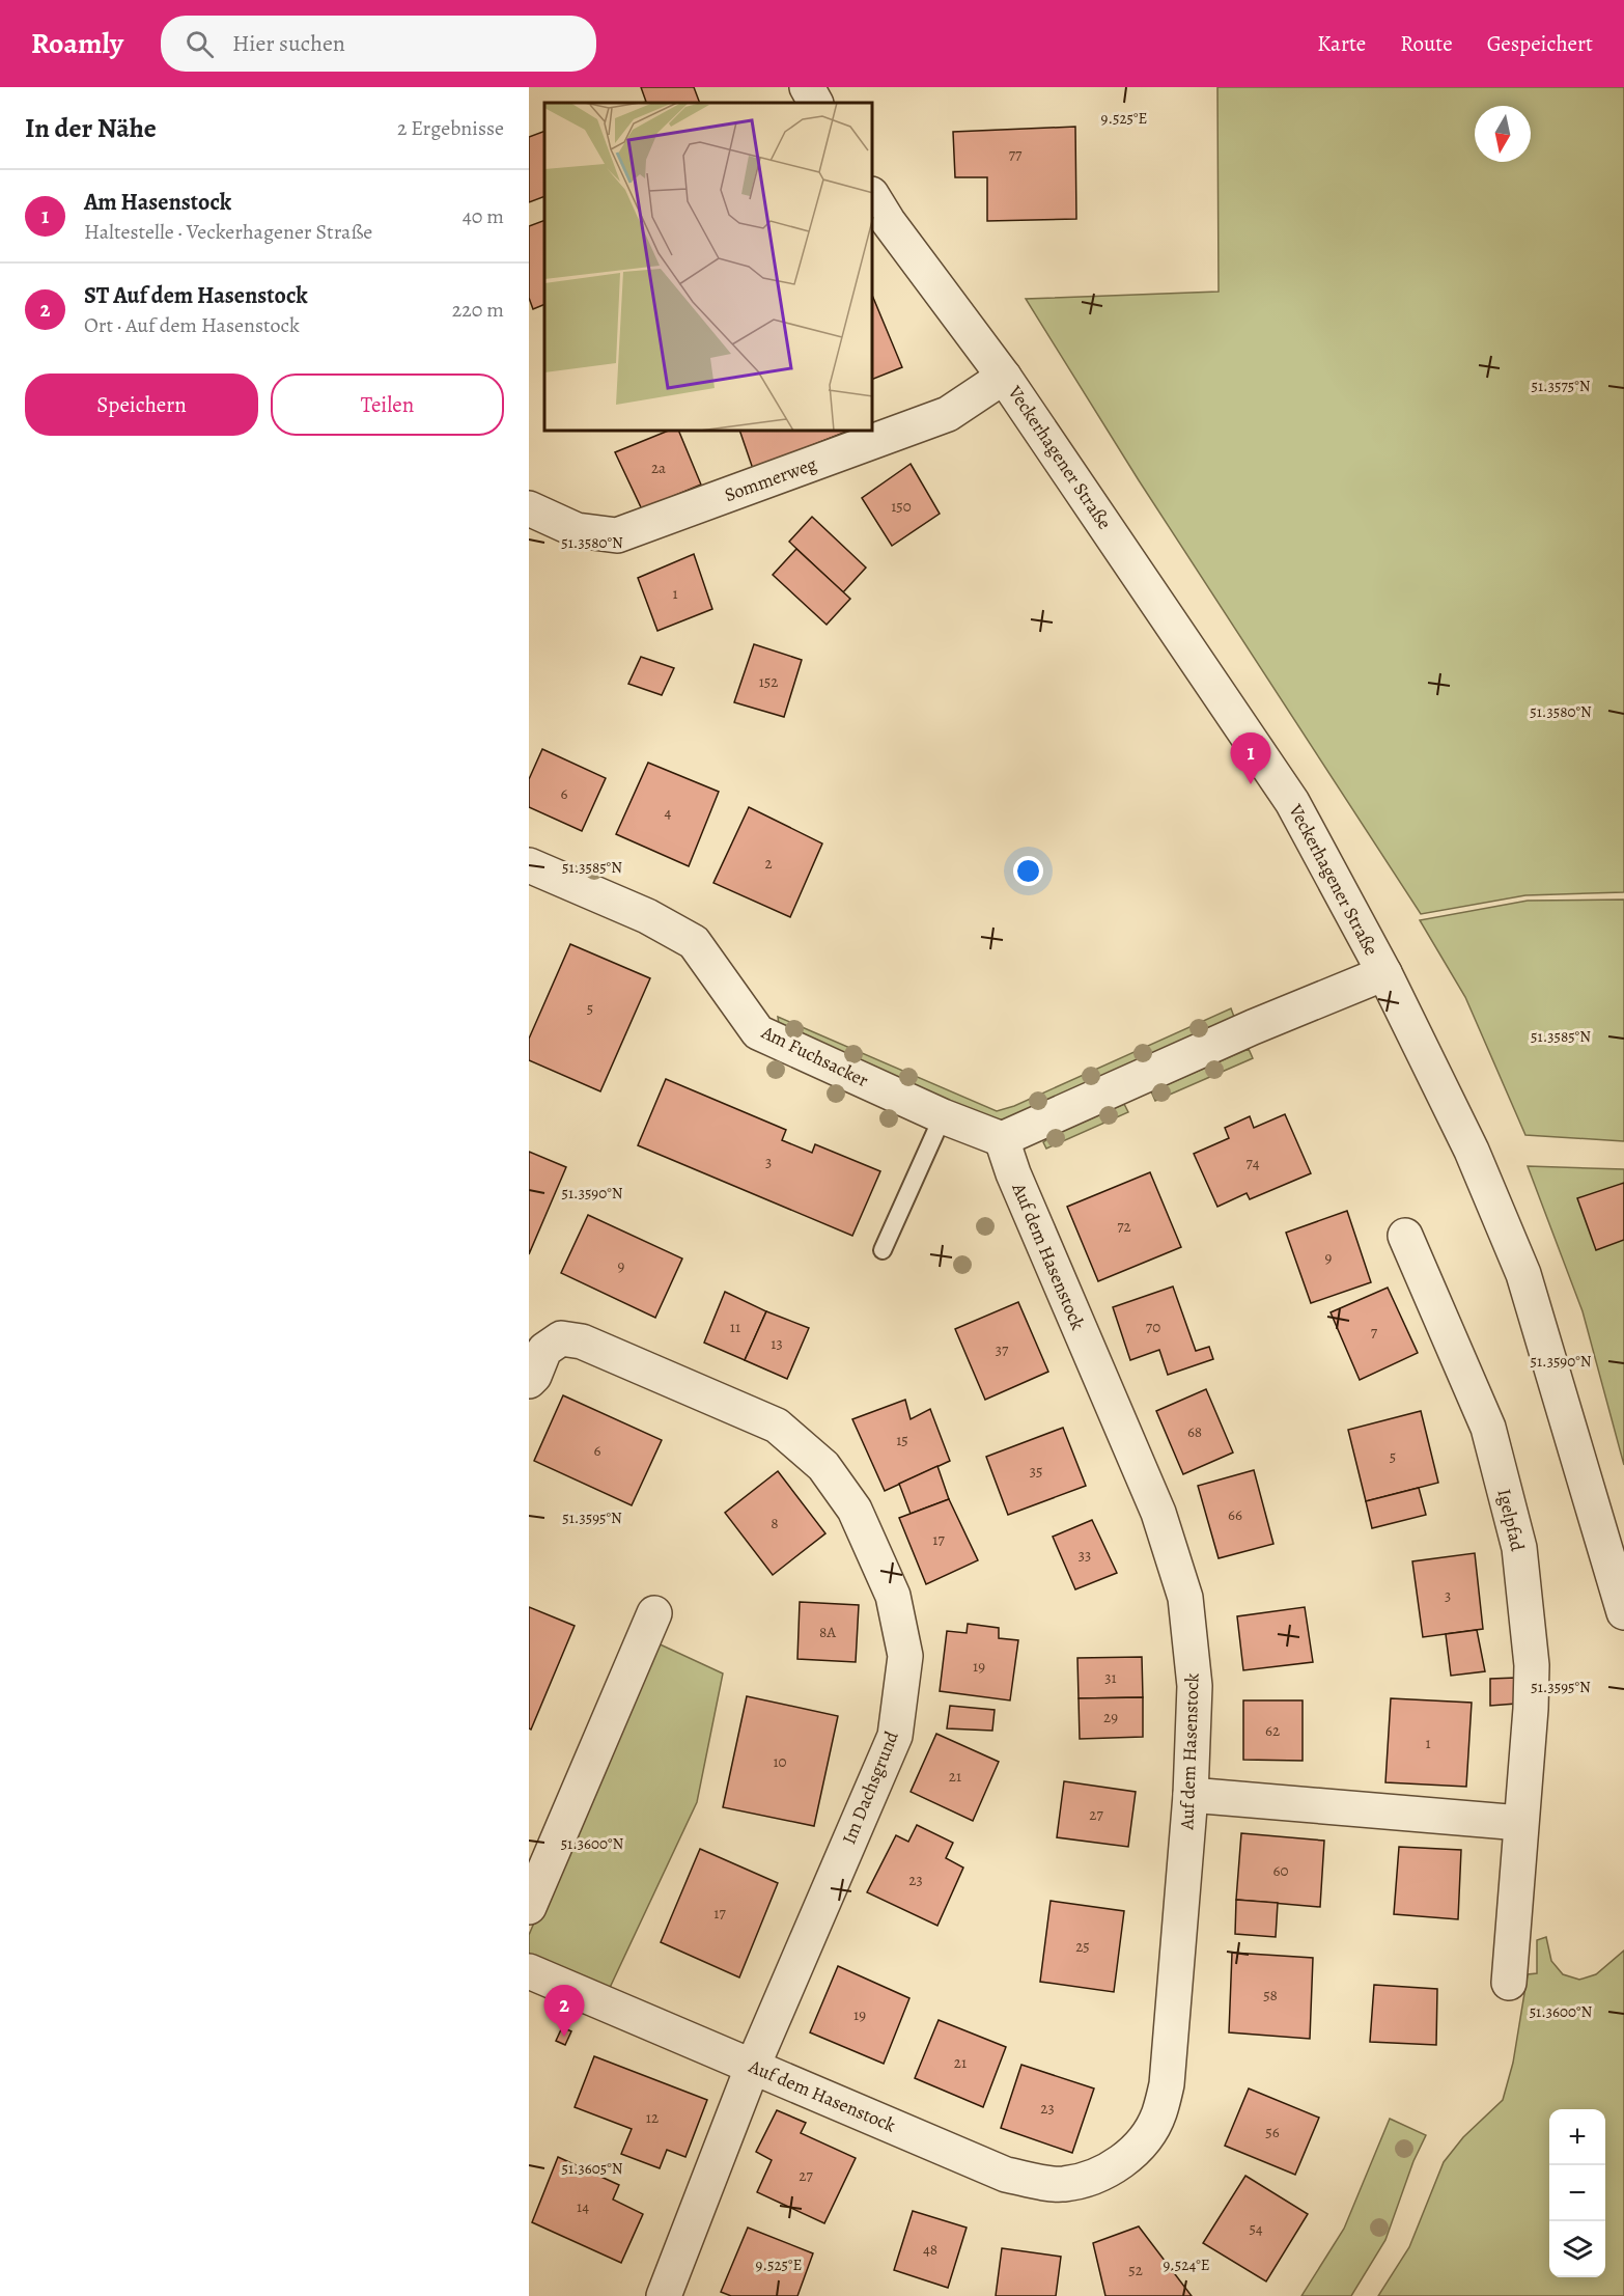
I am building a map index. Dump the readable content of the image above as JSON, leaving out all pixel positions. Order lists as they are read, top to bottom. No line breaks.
{"streets":{"street":["Veckerhagener Straße","Sommerweg","Am Fuchsacker","Auf dem Hasenstock","Igelpfad","Im Dachsgrund"]},"crossings":[["Veckerhagener Straße","Sommerweg"],["Am Fuchsacker","Auf dem Hasenstock"],["Auf dem Hasenstock","Im Dachsgrund"]],"house_numbers":["77","2a","150","1","152","6","4","2","5","3","74","72","9","9","11","70","7","13","37","68","15","6","5","35","66","8","17","33","3","8A","19","31","29","62","1","10","21","27","60","23","17","25","58","19","21","23","12","56","27","14","54","48","52"],"north":"bottom","page":{"header":"Roamly","search":"Hier suchen","nav":["Karte","Route","Gespeichert"],"heading":["In der Nähe","2 Ergebnisse"],"list":[{"mark":"1","name":"Am Hasenstock","note":"Haltestelle · Veckerhagener Straße","value":"40 m"},{"mark":"2","name":"ST Auf dem Hasenstock","note":"Ort · Auf dem Hasenstock","value":"220 m"}],"buttons":["Speichern","Teilen"],"pins":["1","2"],"map_buttons":["+","−"]},"coordinates":["9.525°E","51.3575°N","51.3580°N","51.3585°N","51.3590°N","51.3595°N","51.3600°N","51.3605°N","9.524°E"]}
